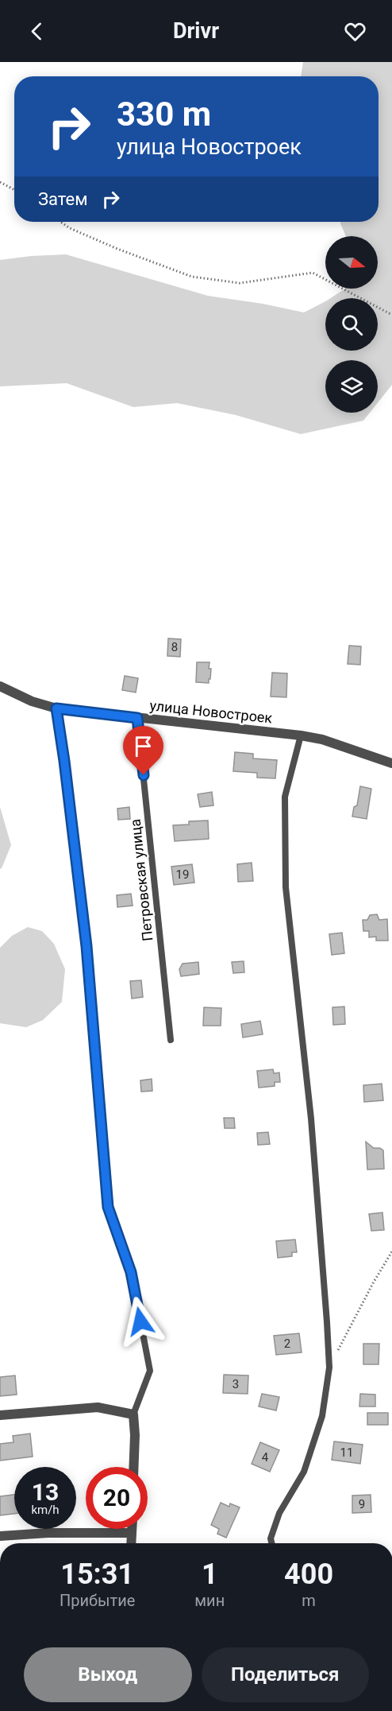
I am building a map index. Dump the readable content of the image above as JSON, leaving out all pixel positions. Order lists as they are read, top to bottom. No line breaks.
{"streets":{"street":["улица Новостроек"],"lane":["Петровская улица"]},"crossings":[["улица Новостроек","Петровская улица"]],"house_numbers":["8","19","2","3","11","4","9"],"north":"right","page":{"header":"Drivr","turn":["330 m","улица Новостроек"],"then":"Затем","speed":"13 km/h","limit":"20","eta":["15:31","Прибытие","1","мин","400","m"],"buttons":["Выход","Поделиться"]}}
